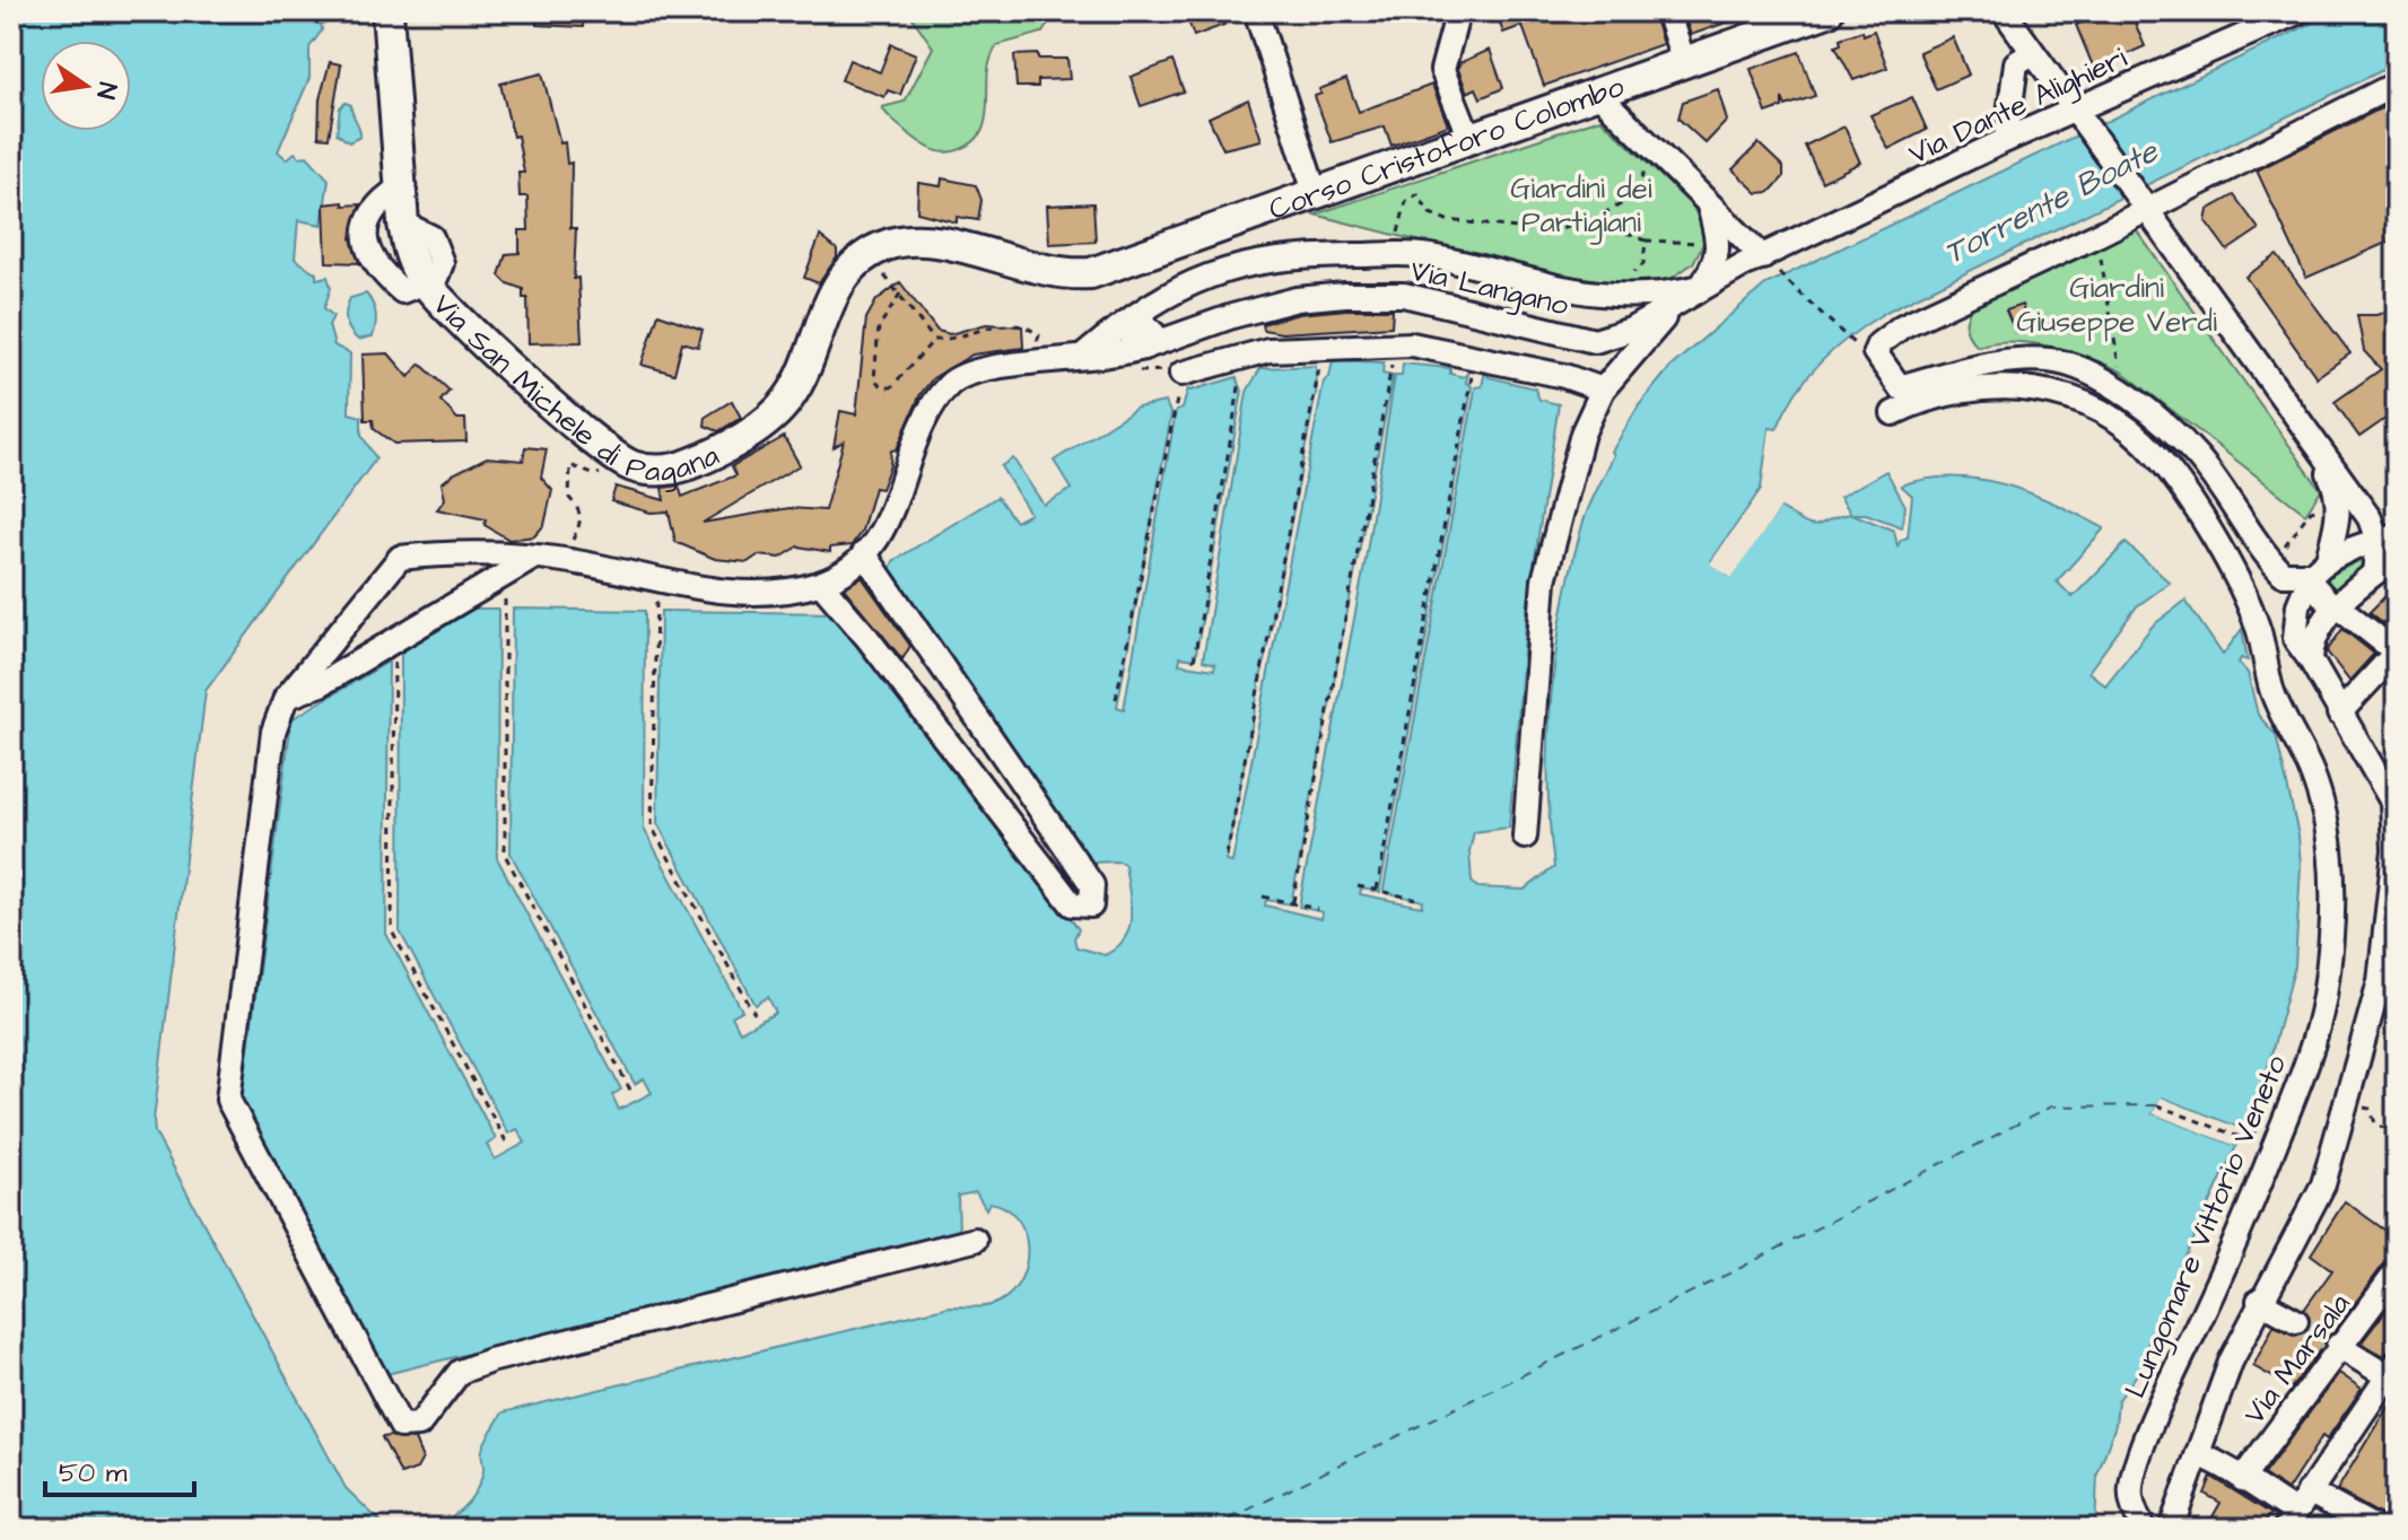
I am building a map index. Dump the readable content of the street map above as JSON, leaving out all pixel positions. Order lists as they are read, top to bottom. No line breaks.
{"streets":{"main road":["Corso Cristoforo Colombo","Via San Michele di Pagana"],"street":["Via Dante Alighieri","Via Langano","Lungomare Vittorio Veneto","Via Marsala"]},"crossings":[["Via Dante Alighieri","Via Langano"],["Corso Cristoforo Colombo","Via San Michele di Pagana"]],"water":["Torrente Boate"],"parks":["Giardini dei Partigiani","Giardini Giuseppe Verdi"],"scale_bar":"50 m","north":"right"}
